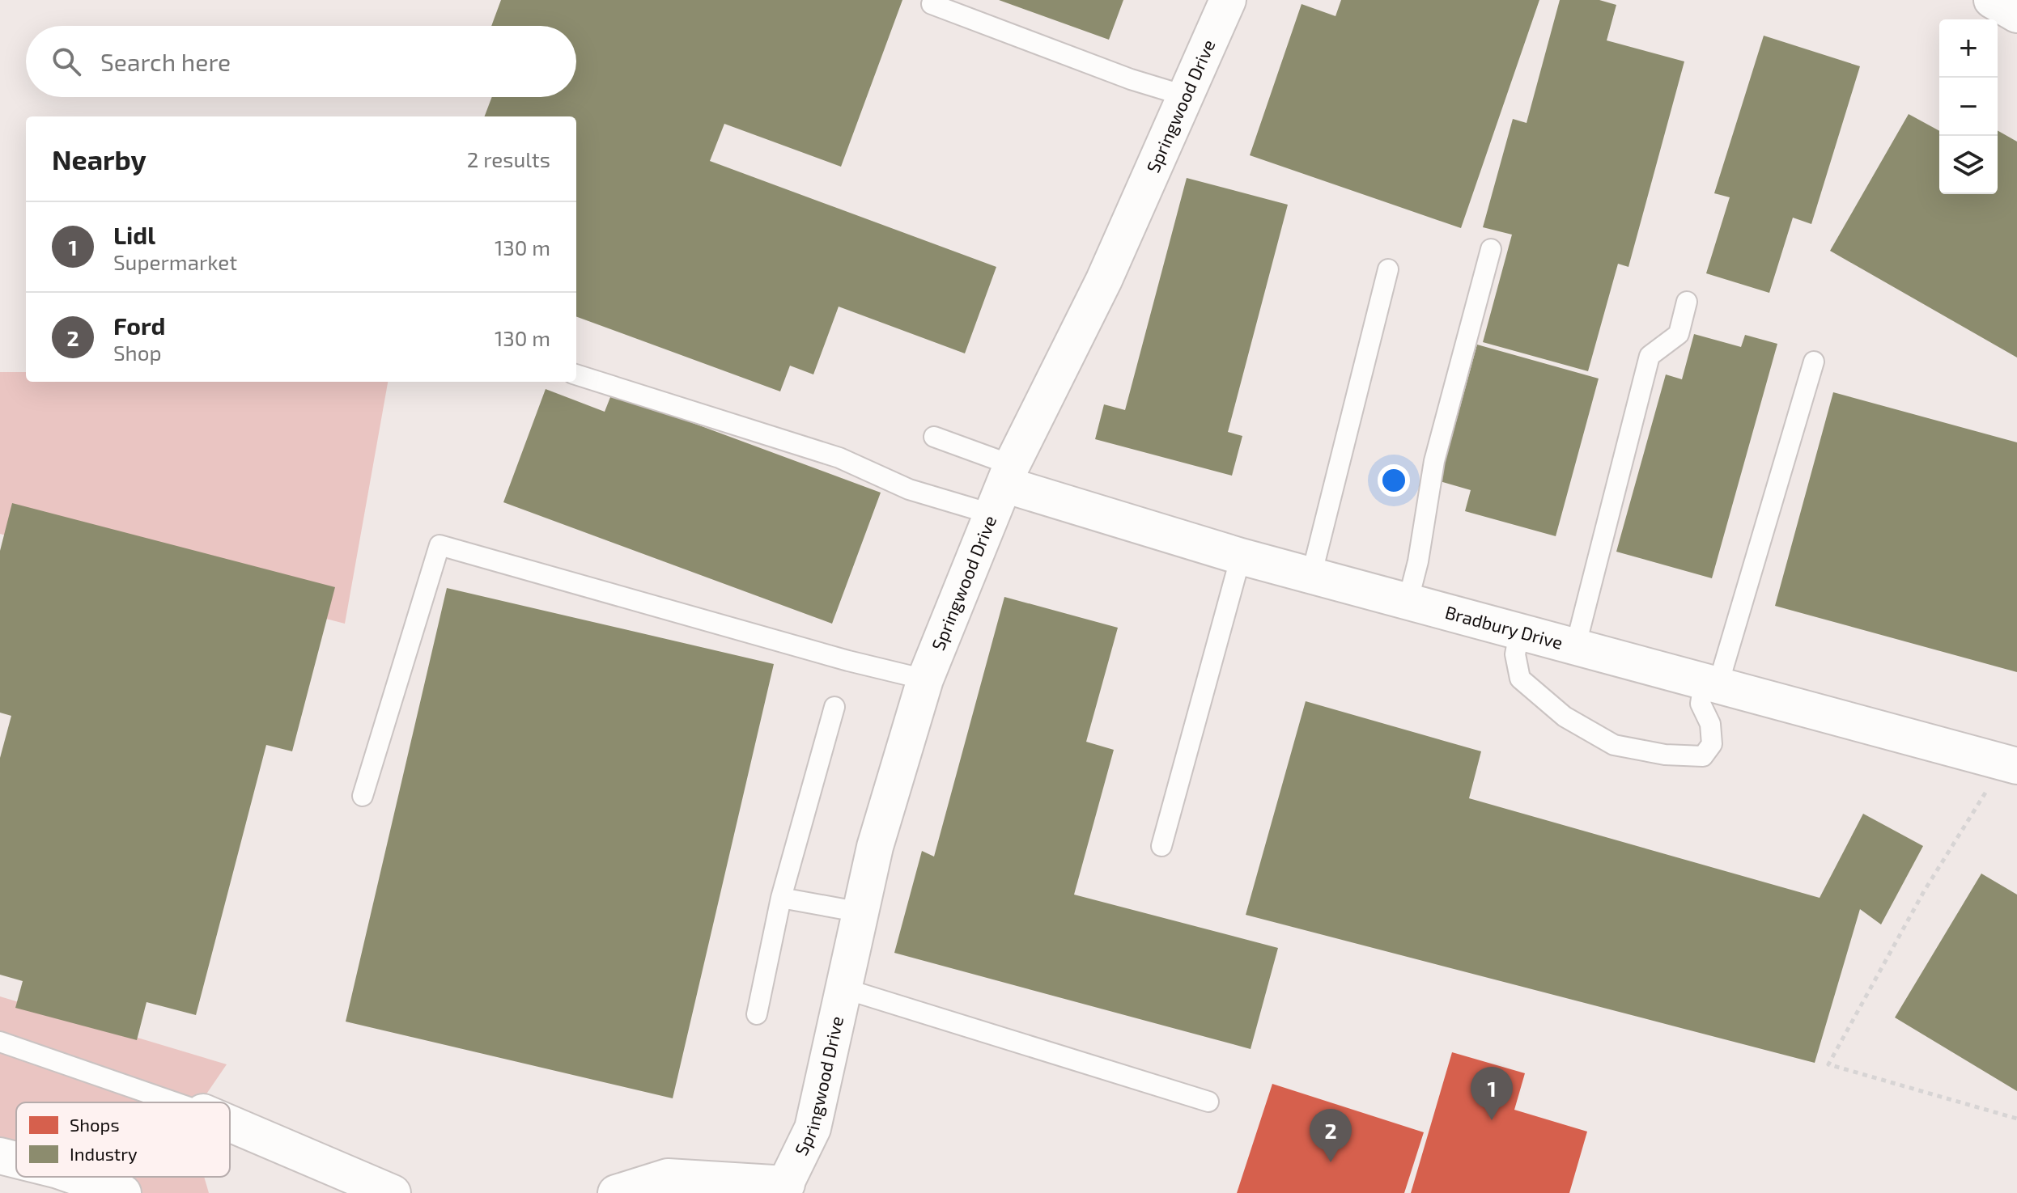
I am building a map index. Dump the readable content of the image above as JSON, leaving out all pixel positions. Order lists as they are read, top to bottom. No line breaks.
{"streets":{"street":["Springwood Drive","Bradbury Drive"]},"crossings":[["Springwood Drive","Bradbury Drive"]],"legend":["Shops","Industry"],"page":{"map_buttons":["+","−"],"search":"Search here","heading":["Nearby","2 results"],"list":[{"mark":"1","name":"Lidl","note":"Supermarket","value":"130 m"},{"mark":"2","name":"Ford","note":"Shop","value":"130 m"}],"pins":["1","2"]}}
